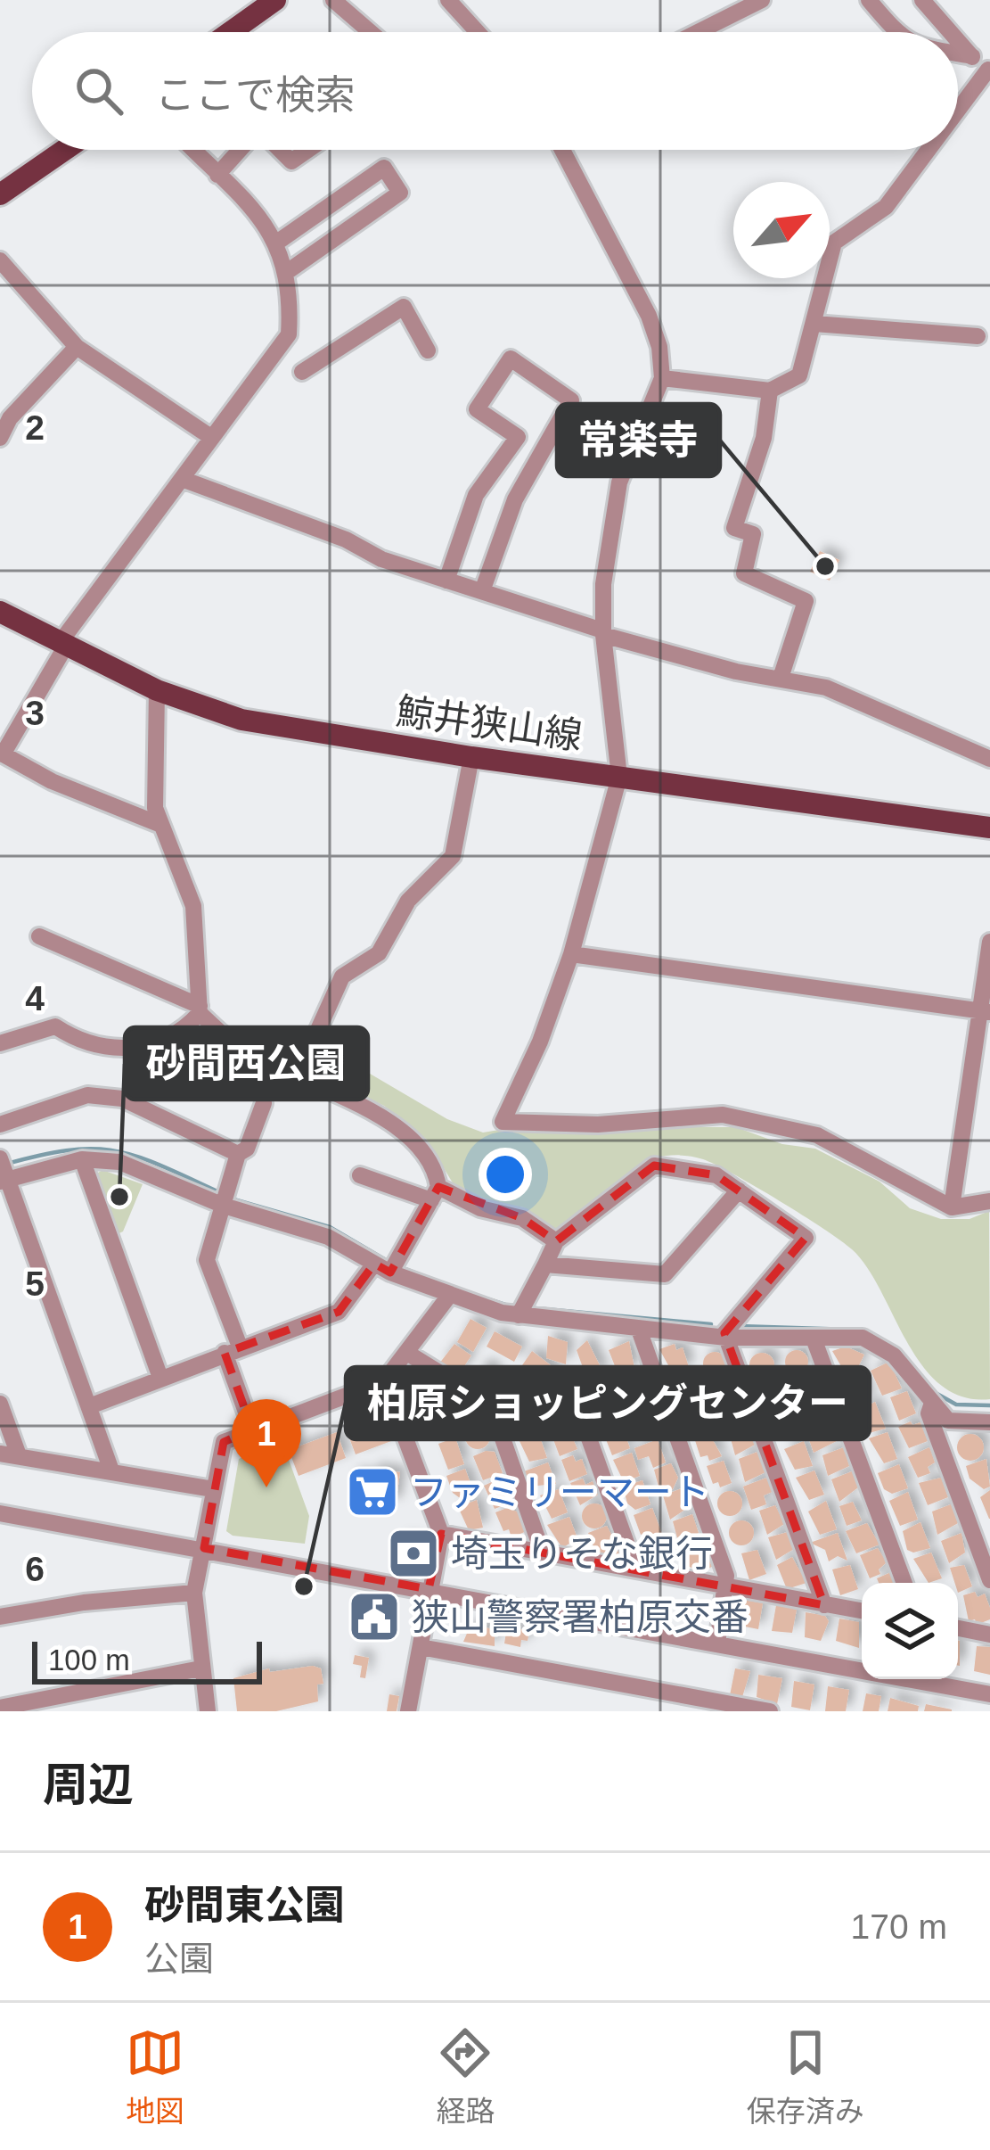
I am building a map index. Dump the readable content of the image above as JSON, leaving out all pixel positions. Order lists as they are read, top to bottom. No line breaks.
{"streets":{"main road":["鯨井狭山線"]},"places":{"other":["常楽寺","砂間西公園","柏原ショッピングセンター"],"supermarket":["ファミリーマート"],"bank":["埼玉りそな銀行"],"public building":["狭山警察署柏原交番"]},"scale_bar":"100 m","north":"top right","page":{"search":"ここで検索","pins":"1","scale":"100 m","heading":"周辺","list":[{"mark":"1","name":"砂間東公園","note":"公園","value":"170 m"}],"nav":["地図","経路","保存済み"]},"grid":{"rows":["2","3","4","5","6"]}}
